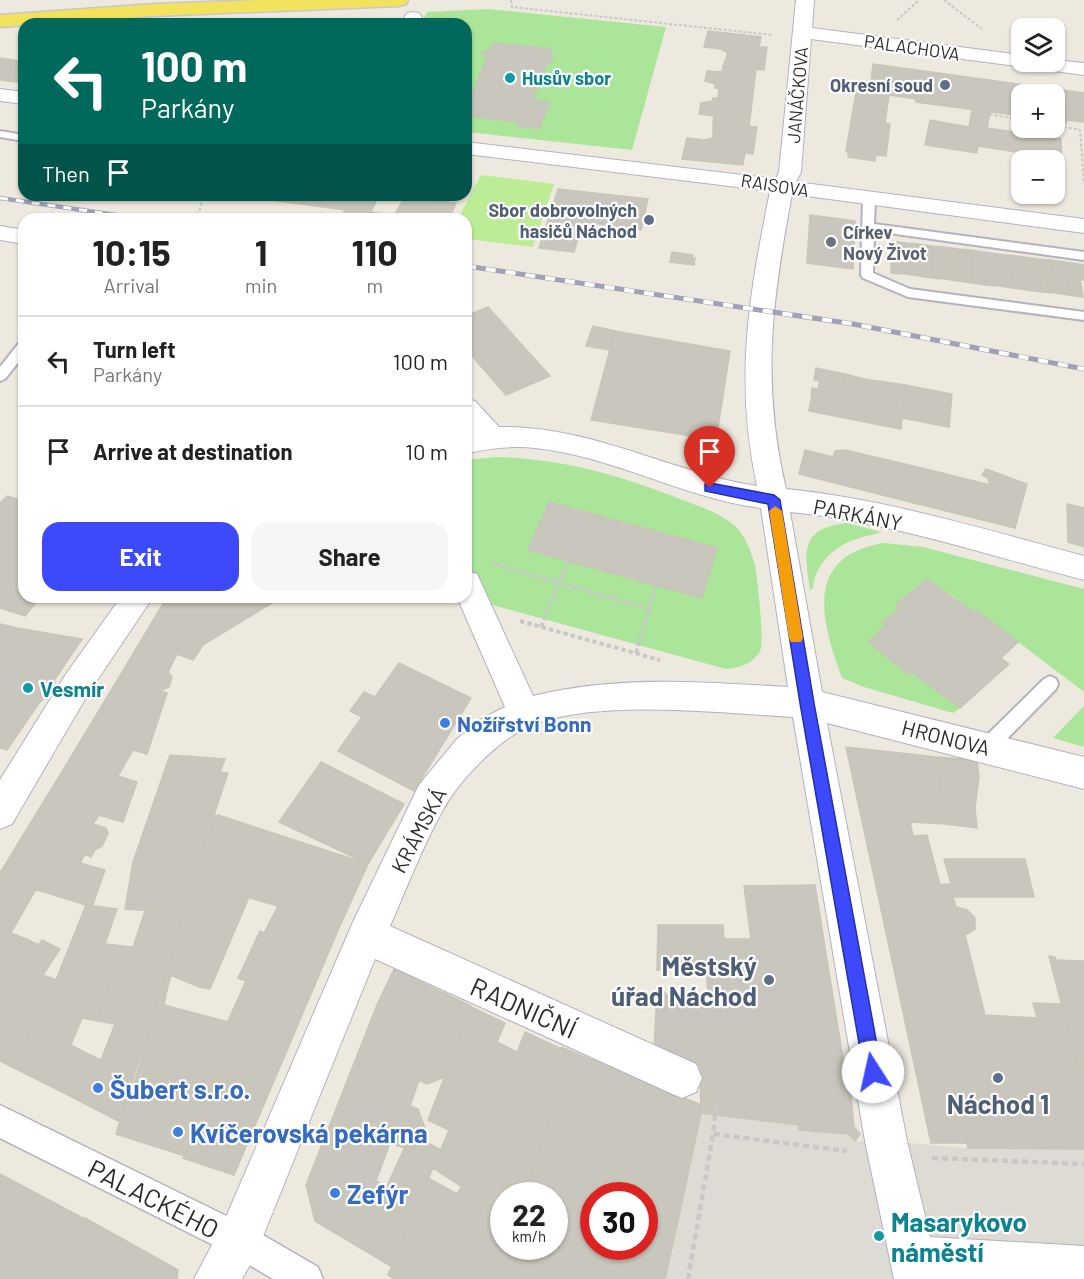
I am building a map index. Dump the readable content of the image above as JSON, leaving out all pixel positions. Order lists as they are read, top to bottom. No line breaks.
{"streets":{"street":["PALACHOVA","JANÁČKOVA","RAISOVA","PARKÁNY","HRONOVA","KRÁMSKÁ","RADNIČNÍ","PALACKÉHO"]},"crossings":[["PALACHOVA","JANÁČKOVA"],["JANÁČKOVA","RAISOVA"],["JANÁČKOVA","PARKÁNY"],["JANÁČKOVA","HRONOVA"],["JANÁČKOVA","KRÁMSKÁ"],["HRONOVA","KRÁMSKÁ"],["KRÁMSKÁ","RADNIČNÍ"],["KRÁMSKÁ","PALACKÉHO"]],"places":["Husův sbor","Okresní soud","Sbor dobrovolných hasičů Náchod","Církev Nový Život","Vesmír","Nožířství Bonn","Městský úřad Náchod","Náchod 1","Šubert s.r.o.","Kvíčerovská pekárna","Zefýr","Masarykovo náměstí"],"page":{"map_buttons":["+","−"],"turn":["100 m","Parkány"],"then":"Then","eta":["10:15","Arrival","1","min","110","m"],"list":[{"name":"Turn left","note":"Parkány","value":"100 m"},{"name":"Arrive at destination","value":"10 m"}],"buttons":["Exit","Share"],"speed":"22 km/h","limit":"30"}}
